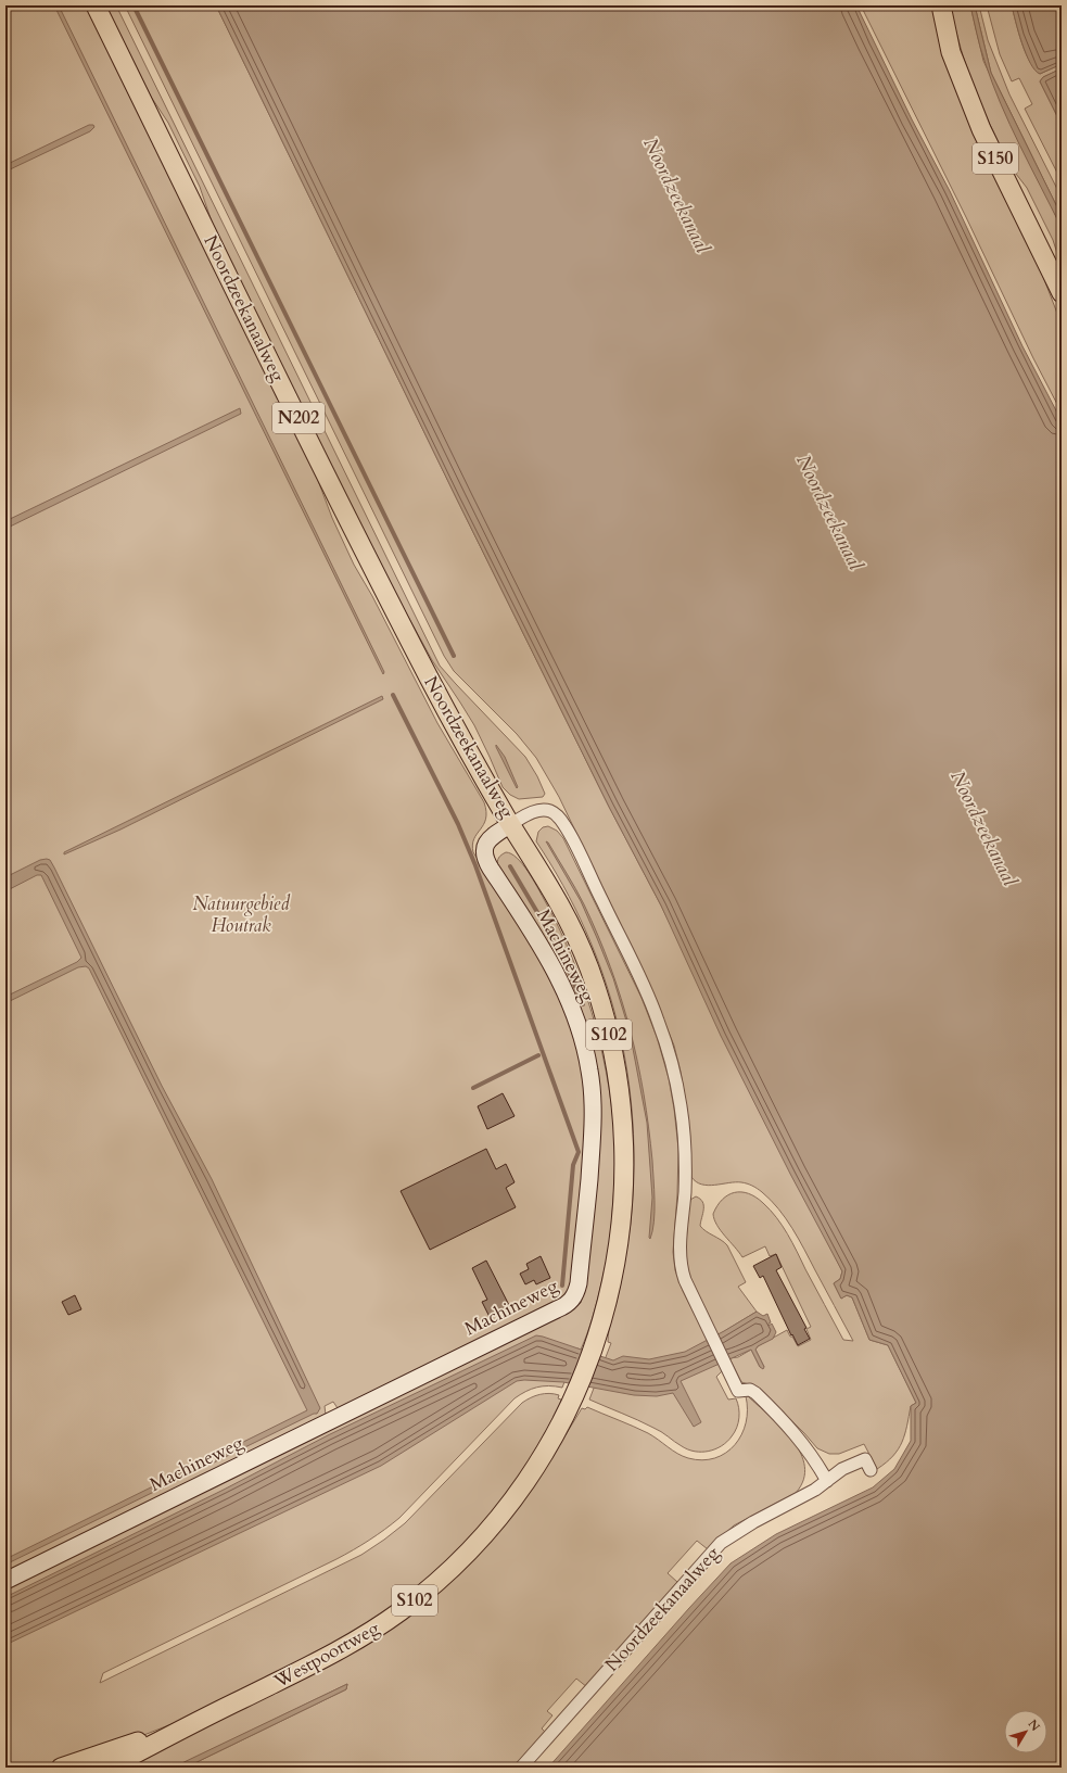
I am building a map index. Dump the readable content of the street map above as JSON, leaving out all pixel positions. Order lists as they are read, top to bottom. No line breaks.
{"streets":{"main road":["S150","Noordzeekanaalweg","N202","S102","Westpoortweg"],"street":["Machineweg"]},"crossings":[["Noordzeekanaalweg","Machineweg"],["Noordzeekanaalweg","Westpoortweg"],["Machineweg","Westpoortweg"]],"water":["Noordzeekanaal"],"parks":["Natuurgebied Houtrak"],"north":"top right"}
